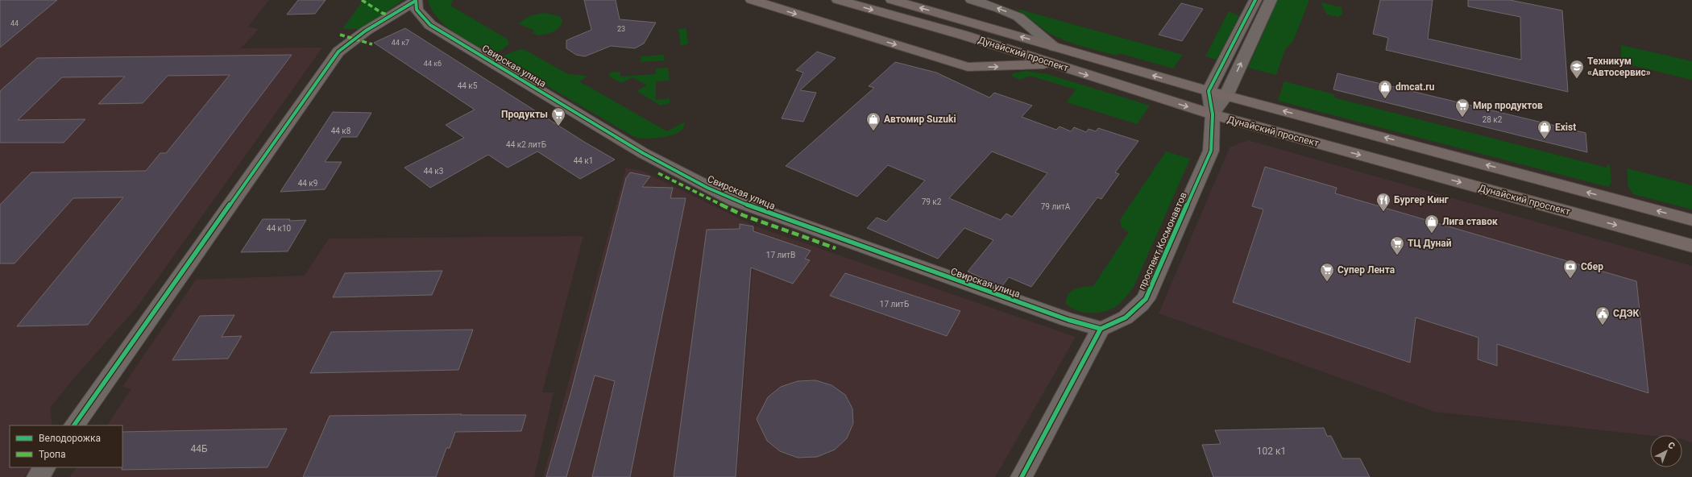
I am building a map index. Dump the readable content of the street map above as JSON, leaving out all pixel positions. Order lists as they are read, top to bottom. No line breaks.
{"streets":{"main road":["Дунайский проспект"],"street":["Свирская улица","проспект Космонавтов"]},"crossings":[["Дунайский проспект","проспект Космонавтов"],["Свирская улица","проспект Космонавтов"]],"places":{"school or university":["Техникум «Автосервис»"],"shop":["dmcat.ru","Автомир Suzuki","Exist","Лига ставок"],"supermarket":["Мир продуктов","Продукты","ТЦ Дунай","Супер Лента"],"restaurant":["Бургер Кинг"],"bank":["Сбер"],"public building":["СДЭК"]},"house_numbers":["44","23","44 к7","44 к6","44 к5","28 к2","44 к8","44 к2 литБ","44 к1","44 к3","44 к9","79 к2","79 литА","44 к10","17 литВ","17 литБ","44Б","102 к1"],"legend":["Велодорожка","Тропа"],"north":"top right"}
